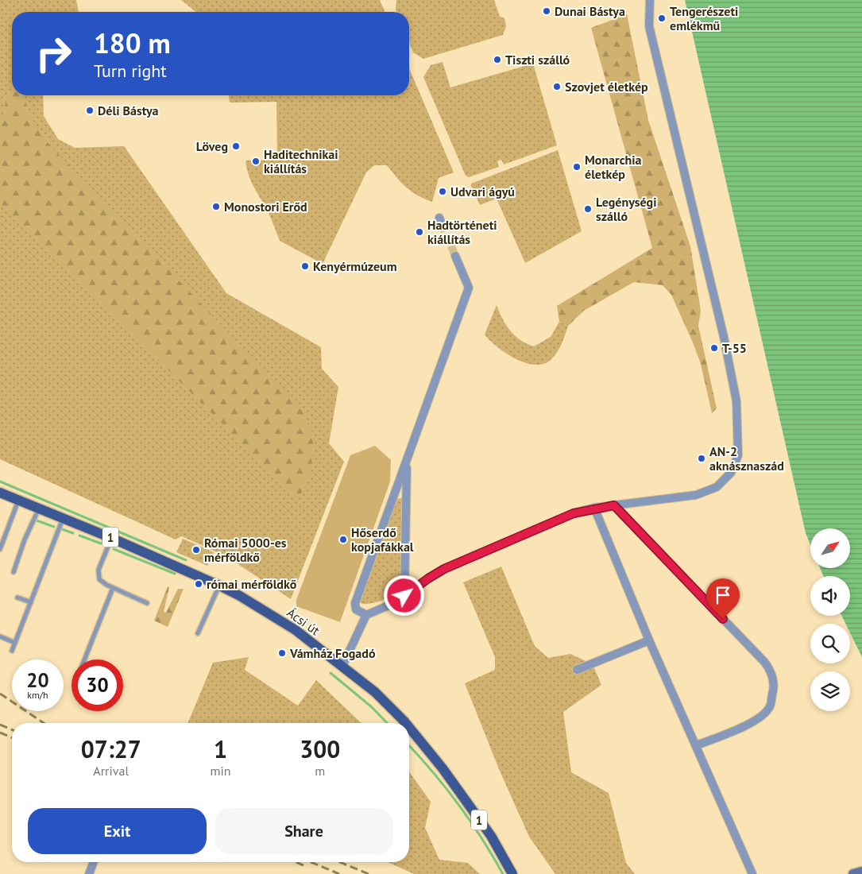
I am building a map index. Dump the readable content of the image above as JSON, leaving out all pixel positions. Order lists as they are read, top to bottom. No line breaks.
{"streets":{"main road":["1","Ácsi út"]},"places":["Dunai Bástya","Tengerészeti emlékmű","Tiszti szálló","Szovjet életkép","Déli Bástya","Löveg","Haditechnikai kiállítás","Monarchia életkép","Udvari ágyú","Monostori Erőd","Legénységi szálló","Hadtörténeti kiállítás","Kenyérmúzeum","T-55","AN-2 aknásznaszád","Hőserdő kopjafákkal","Római 5000-es mérföldkő","római mérföldkő","Vámház Fogadó"],"north":"top right","page":{"turn":["180 m","Turn right"],"speed":"20 km/h","limit":"30","eta":["07:27","Arrival","1","min","300","m"],"buttons":["Exit","Share"]}}
